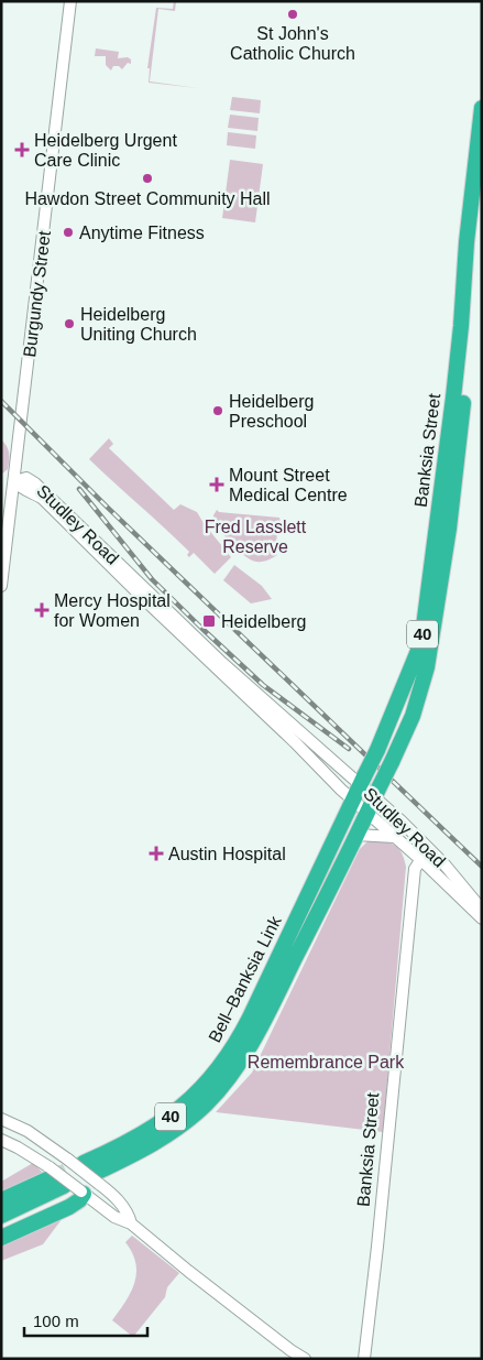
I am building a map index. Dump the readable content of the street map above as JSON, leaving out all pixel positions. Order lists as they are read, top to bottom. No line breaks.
{"streets":{"highway":["Banksia Street","40","Bell–Banksia Link"],"street":["Burgundy Street","Studley Road"]},"crossings":[["Burgundy Street","Studley Road"],["Banksia Street","Studley Road"],["Banksia Street","Bell–Banksia Link"],["Studley Road","Bell–Banksia Link"]],"parks":["Fred Lasslett Reserve","Remembrance Park"],"places":{"other":["St John's Catholic Church","Hawdon Street Community Hall","Anytime Fitness","Heidelberg Uniting Church","Heidelberg Preschool"],"health":["Heidelberg Urgent Care Clinic","Mount Street Medical Centre","Mercy Hospital for Women","Austin Hospital"],"transit":["Heidelberg"]},"scale_bar":"100 m"}
